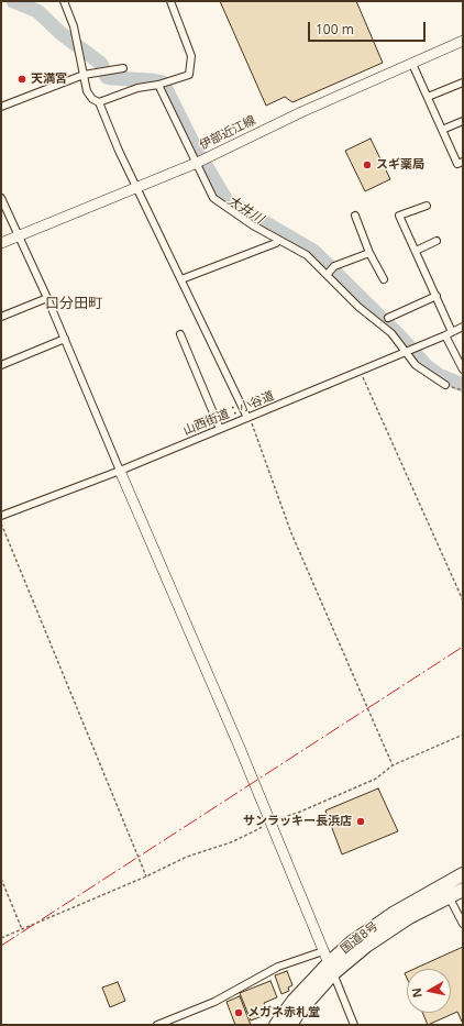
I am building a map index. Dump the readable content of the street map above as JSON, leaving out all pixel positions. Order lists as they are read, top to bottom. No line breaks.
{"streets":{"highway":["国道8号"],"street":["伊部近江線","山西街道：小谷道"]},"districts":["口分田町"],"water":["大井川"],"places":["天満宮","スギ薬局","サンラッキー長浜店","メガネ赤札堂"],"scale_bar":"100 m","north":"left"}
